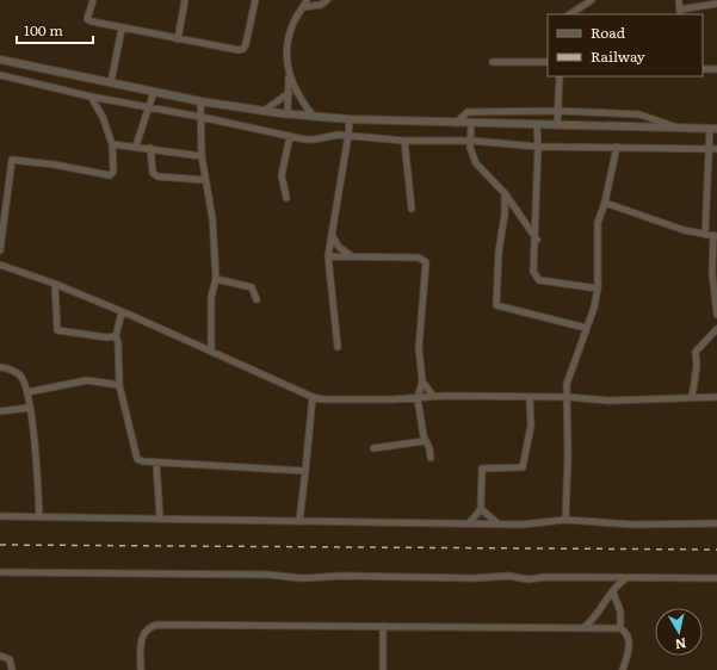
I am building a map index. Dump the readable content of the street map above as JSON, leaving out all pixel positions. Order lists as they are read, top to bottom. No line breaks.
{"legend":["Road","Railway"],"scale_bar":"100 m","north":"bottom"}
